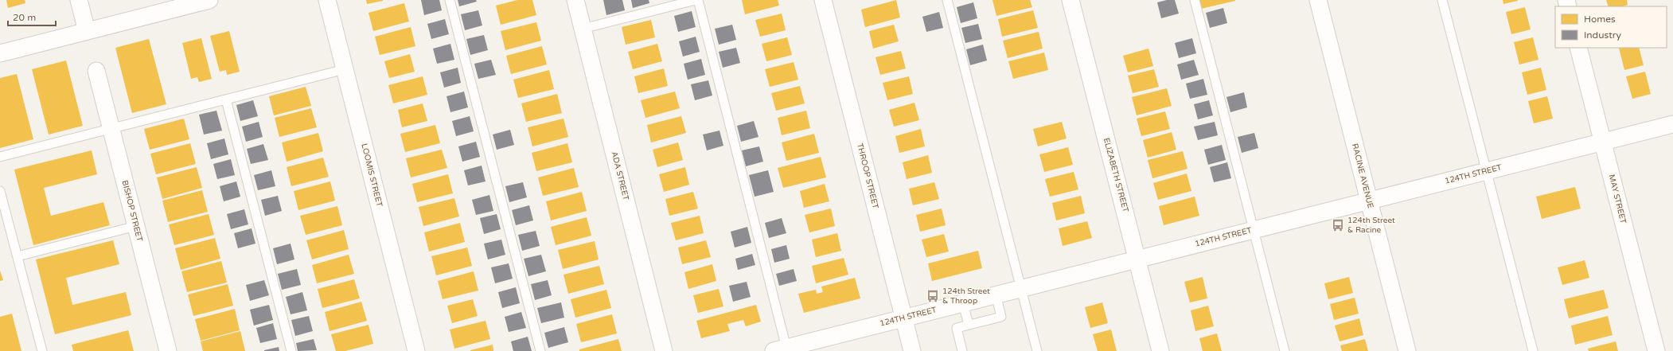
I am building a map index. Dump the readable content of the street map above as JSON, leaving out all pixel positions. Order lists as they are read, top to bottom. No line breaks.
{"streets":{"street":["124TH STREET","LOOMIS STREET","ELIZABETH STREET","ADA STREET","THROOP STREET","RACINE AVENUE","MAY STREET","BISHOP STREET"]},"crossings":[["124TH STREET","ELIZABETH STREET"],["124TH STREET","THROOP STREET"],["124TH STREET","RACINE AVENUE"],["124TH STREET","MAY STREET"]],"places":{"bus stop":["124th Street & Racine","124th Street & Throop"]},"legend":["Homes","Industry"],"scale_bar":"20 m"}
